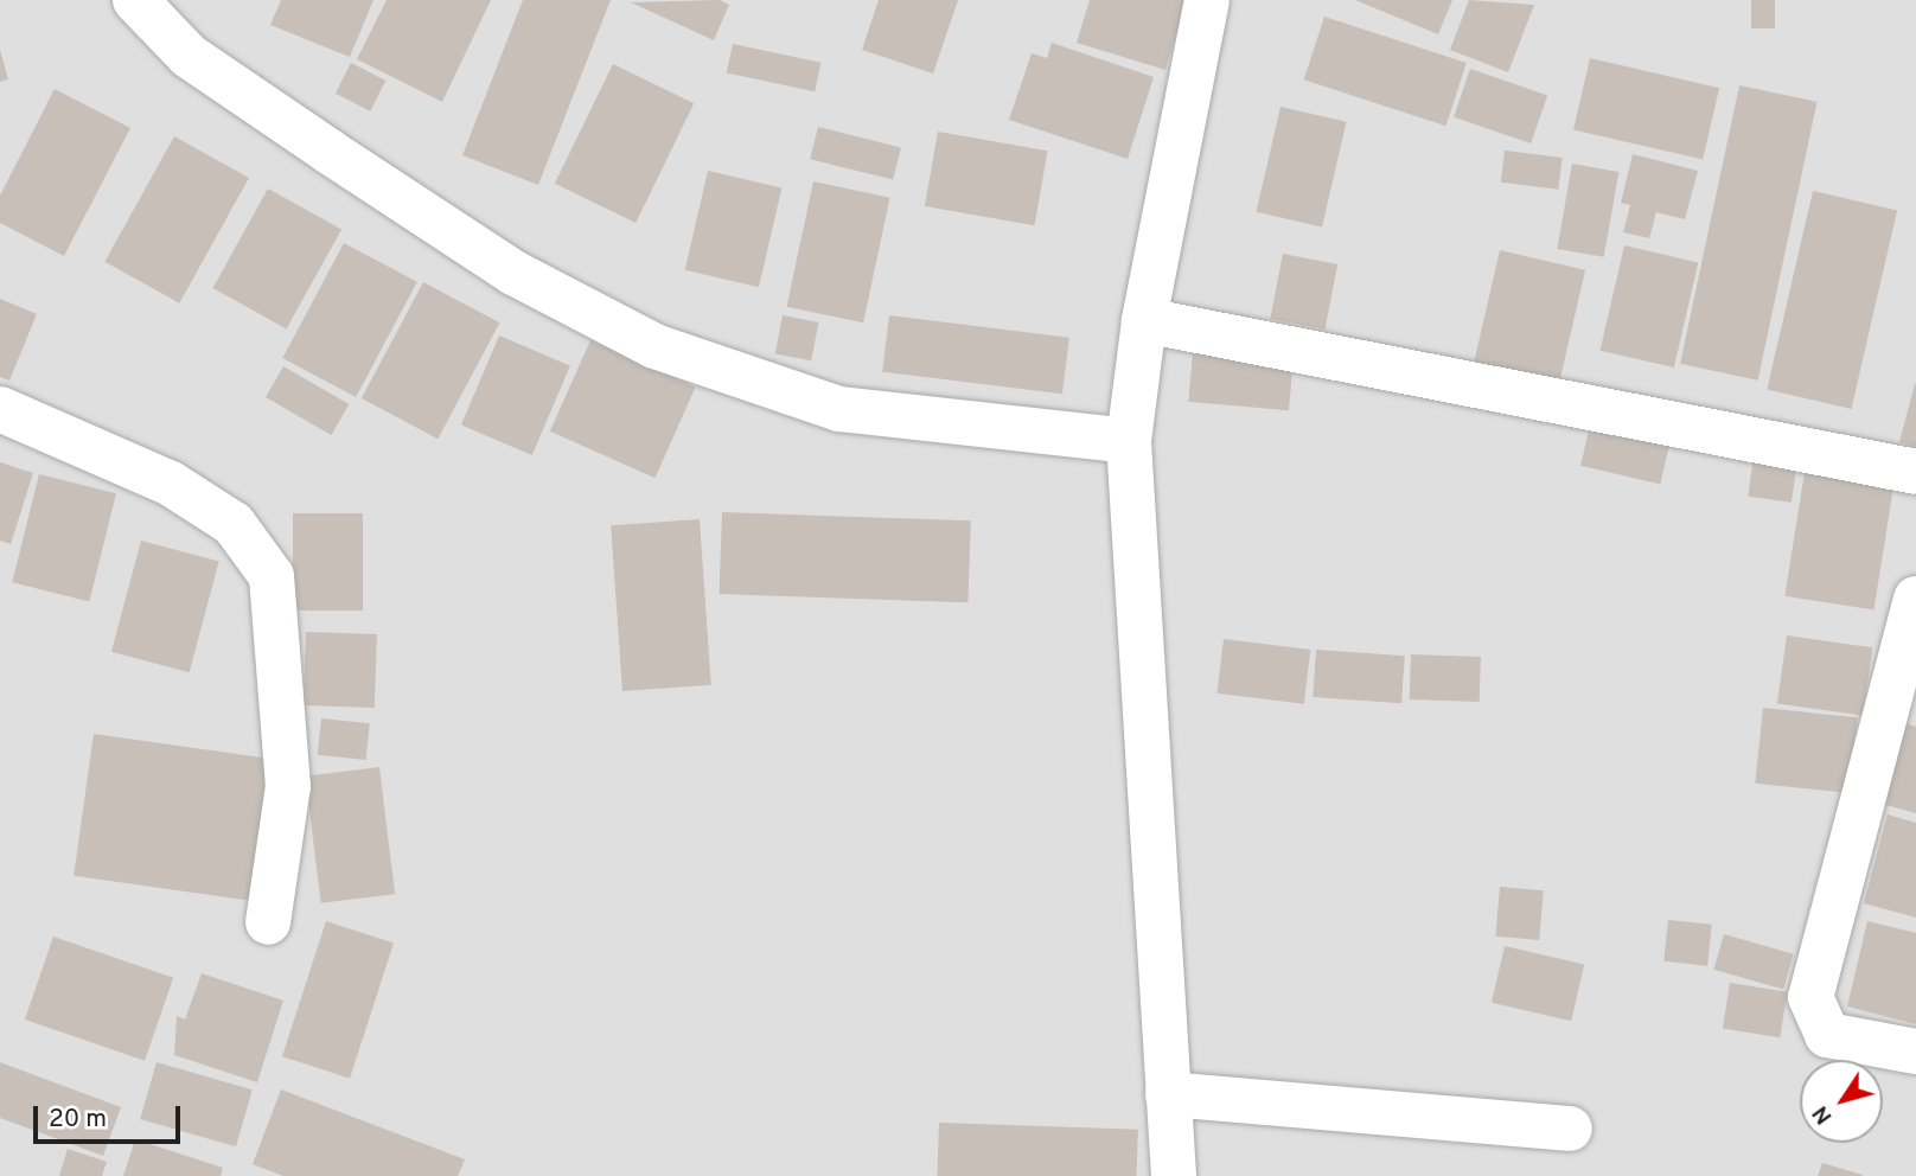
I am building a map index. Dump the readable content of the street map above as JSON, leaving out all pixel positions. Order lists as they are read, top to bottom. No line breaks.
{"scale_bar":"20 m","north":"bottom left"}
